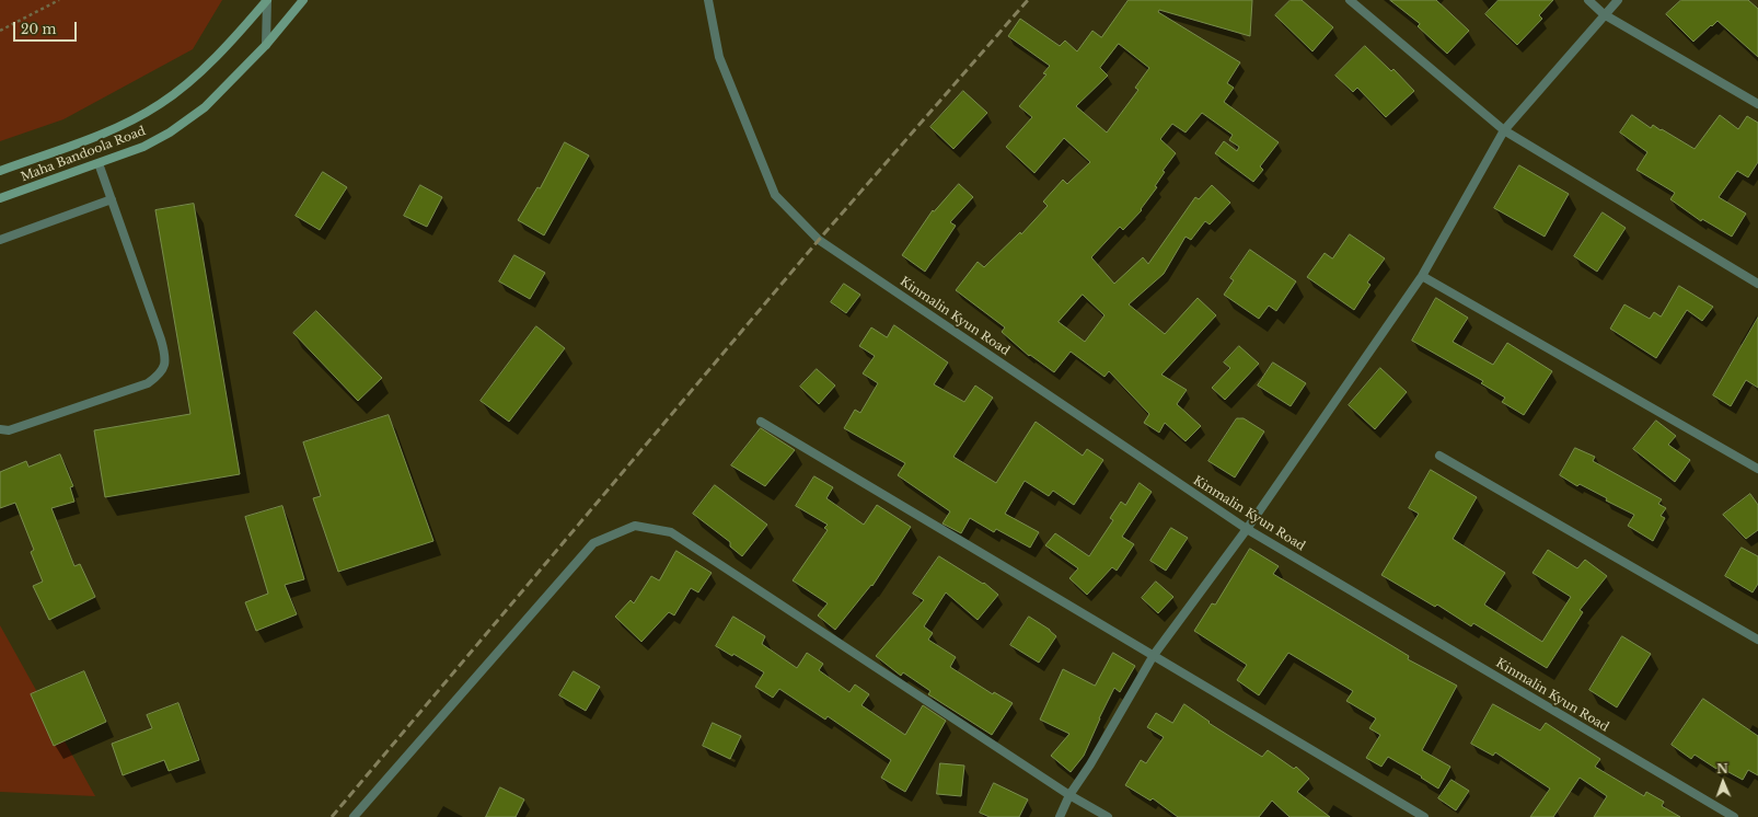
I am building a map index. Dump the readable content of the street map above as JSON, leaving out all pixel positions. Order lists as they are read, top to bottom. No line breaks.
{"streets":{"main road":["Maha Bandoola Road"],"street":["Kinmalin Kyun Road"]},"scale_bar":"20 m","north":"top"}
